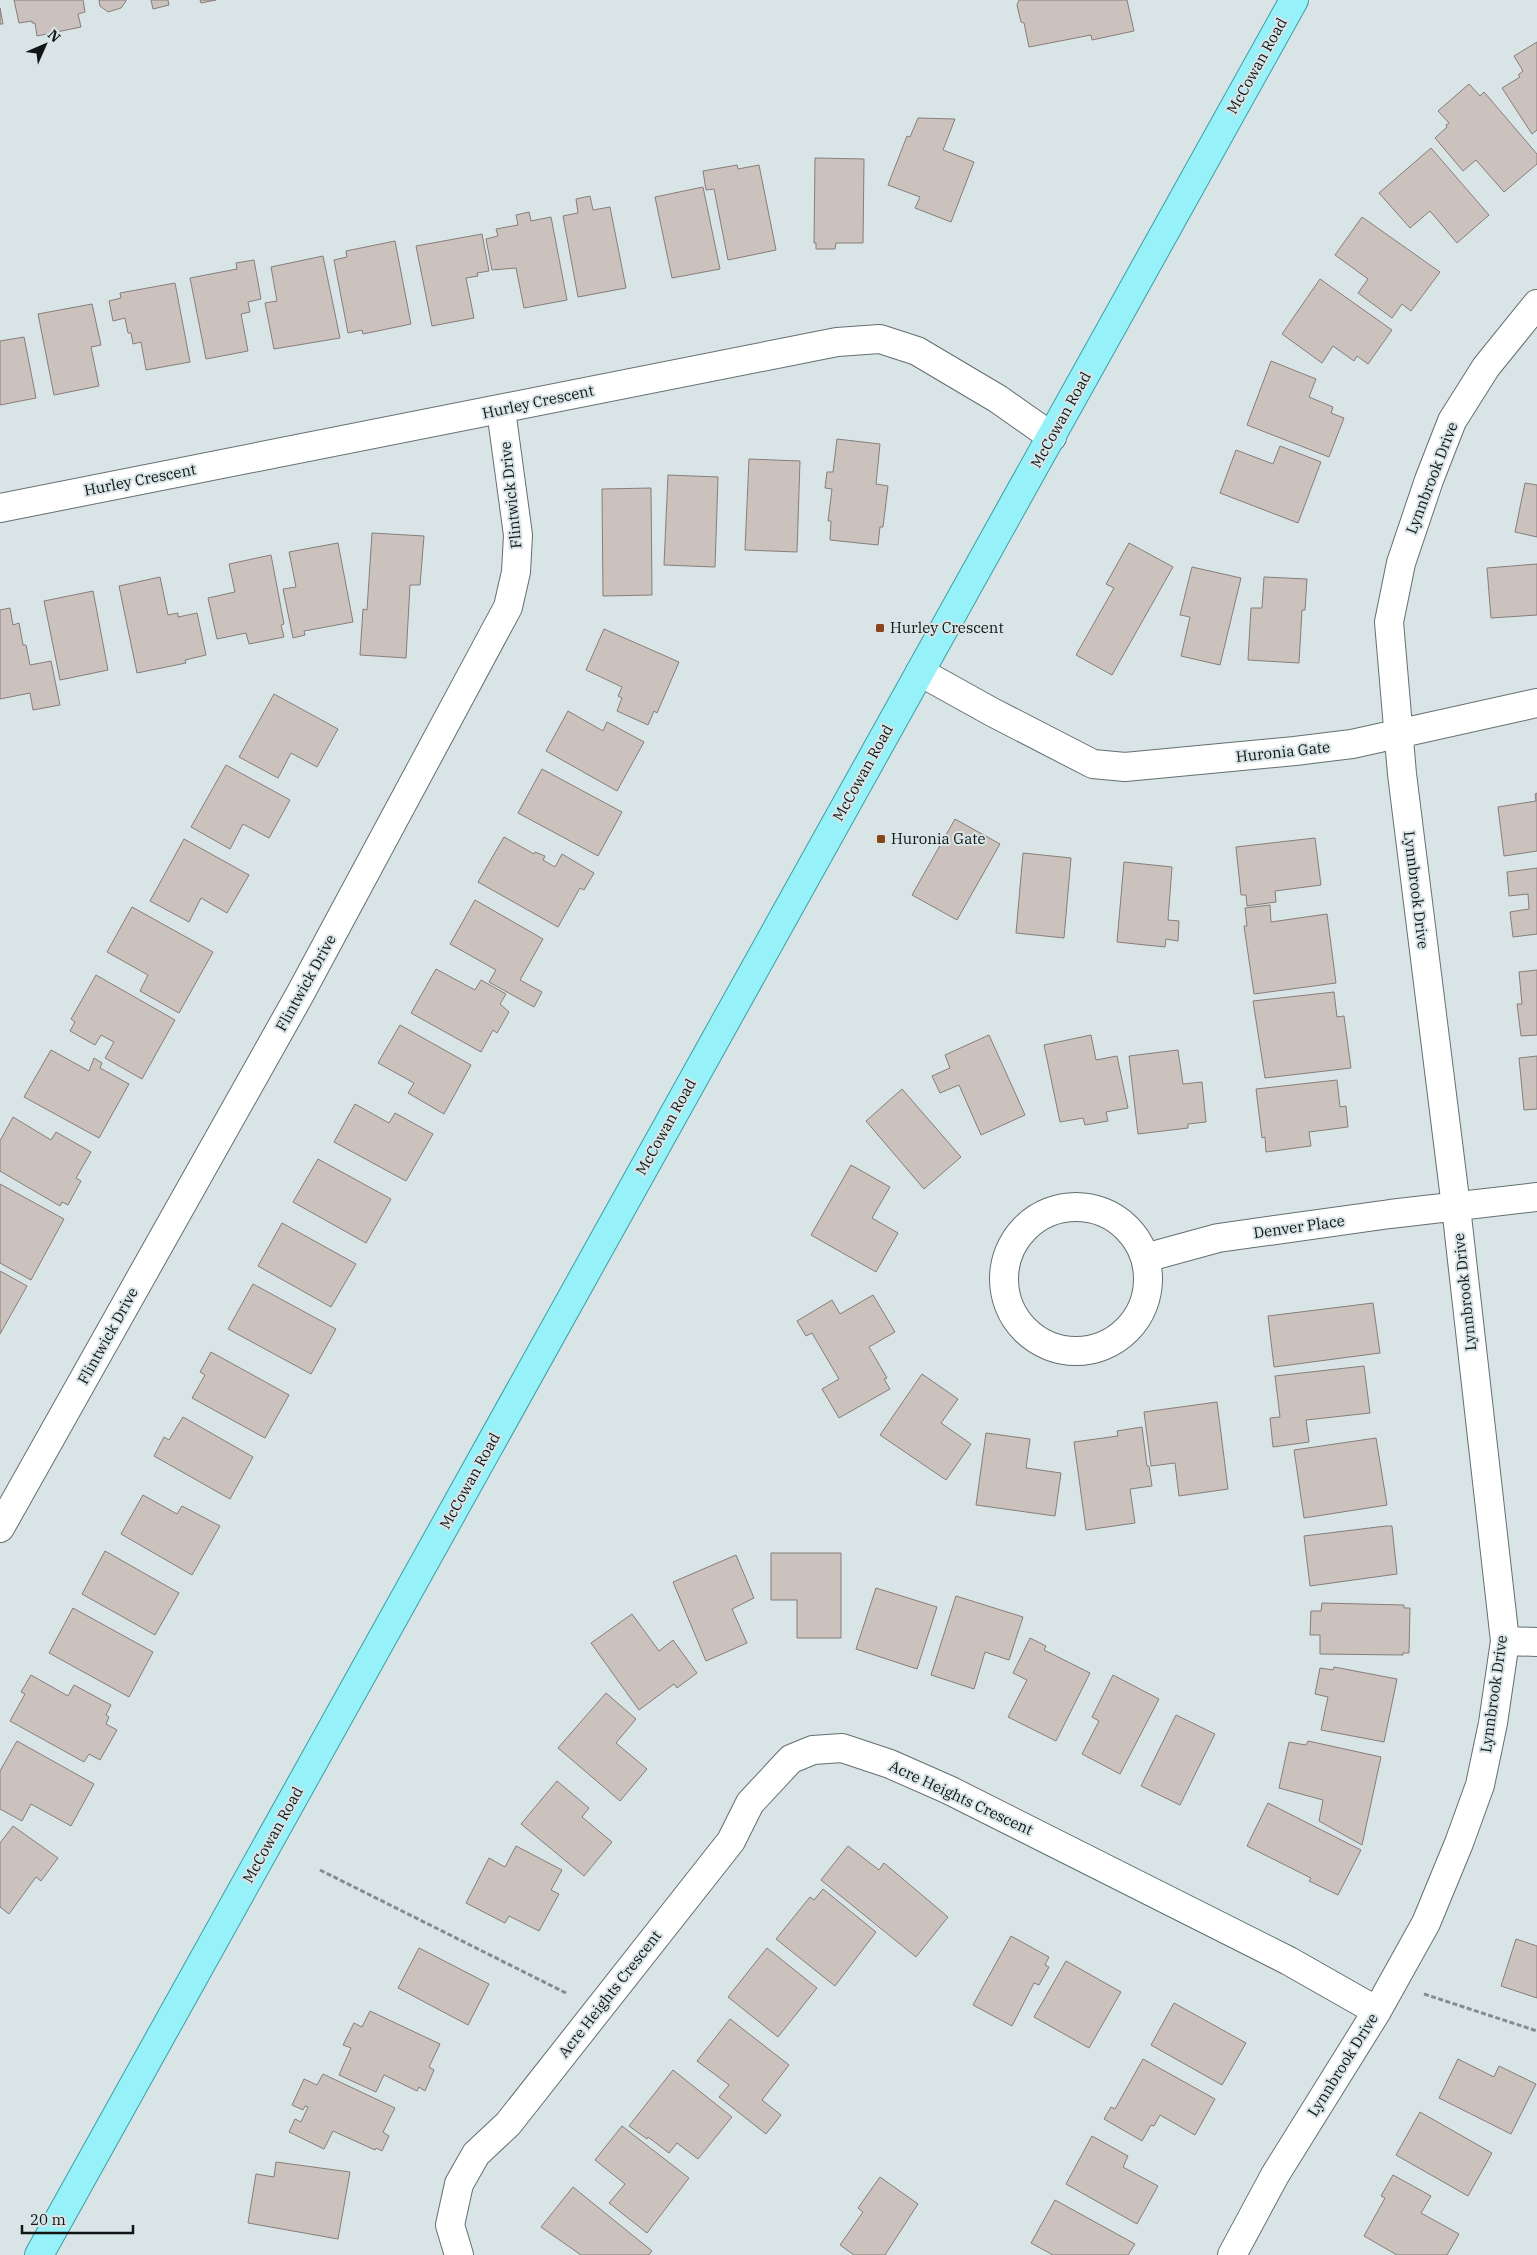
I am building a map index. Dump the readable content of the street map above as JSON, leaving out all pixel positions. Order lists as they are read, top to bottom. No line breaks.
{"streets":{"main road":["McCowan Road"],"street":["Hurley Crescent","Lynnbrook Drive","Flintwick Drive","Huronia Gate","Denver Place","Acre Heights Crescent"]},"crossings":[["McCowan Road","Hurley Crescent"],["McCowan Road","Huronia Gate"],["Hurley Crescent","Flintwick Drive"],["Lynnbrook Drive","Huronia Gate"],["Lynnbrook Drive","Denver Place"],["Lynnbrook Drive","Acre Heights Crescent"]],"places":{"transit":["Hurley Crescent","Huronia Gate"]},"scale_bar":"20 m","north":"top right"}
